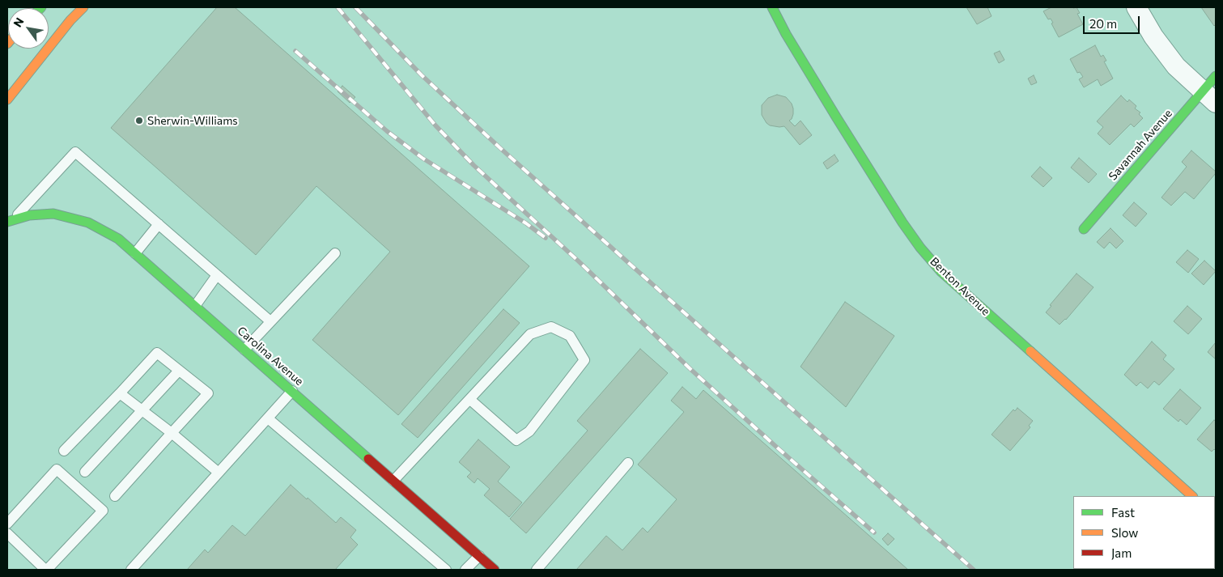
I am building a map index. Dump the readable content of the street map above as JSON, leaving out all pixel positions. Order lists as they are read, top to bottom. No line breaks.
{"streets":{"street":["Savannah Avenue","Benton Avenue","Carolina Avenue"]},"places":["Sherwin-Williams"],"legend":["Fast","Slow","Jam"],"scale_bar":"20 m","north":"top left"}
